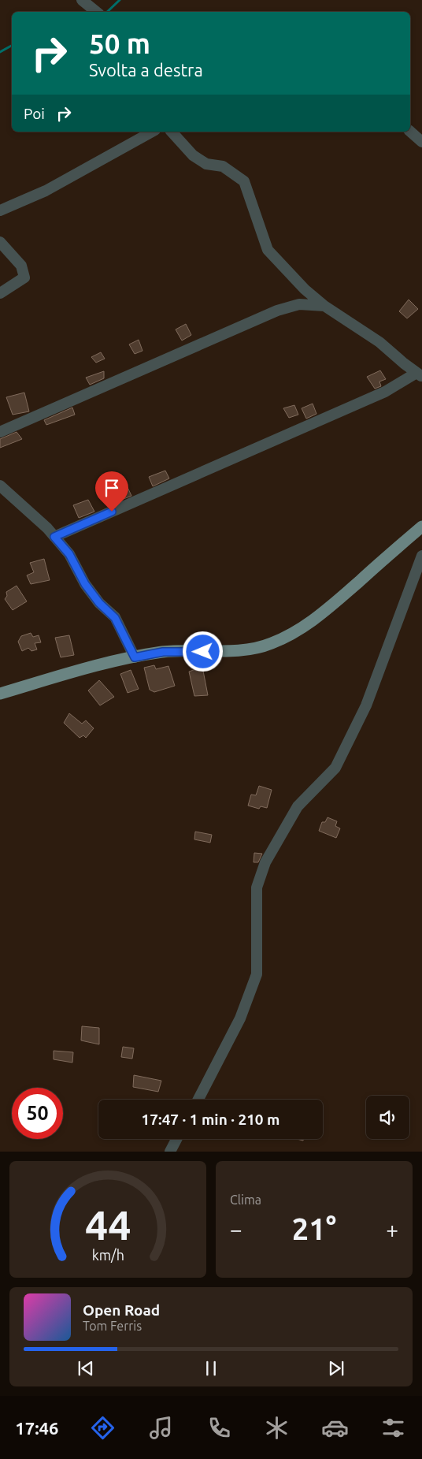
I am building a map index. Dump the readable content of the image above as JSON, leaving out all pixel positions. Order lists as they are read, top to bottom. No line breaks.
{"page":{"turn":["50 m","Svolta a destra"],"then":"Poi","limit":"50","trip":"17:47 · 1 min · 210 m","tile":"Clima","heat":["−","21°","+"],"song":["Open Road","Tom Ferris"],"tabs":"17:46","gauge":["44","km/h"]}}
